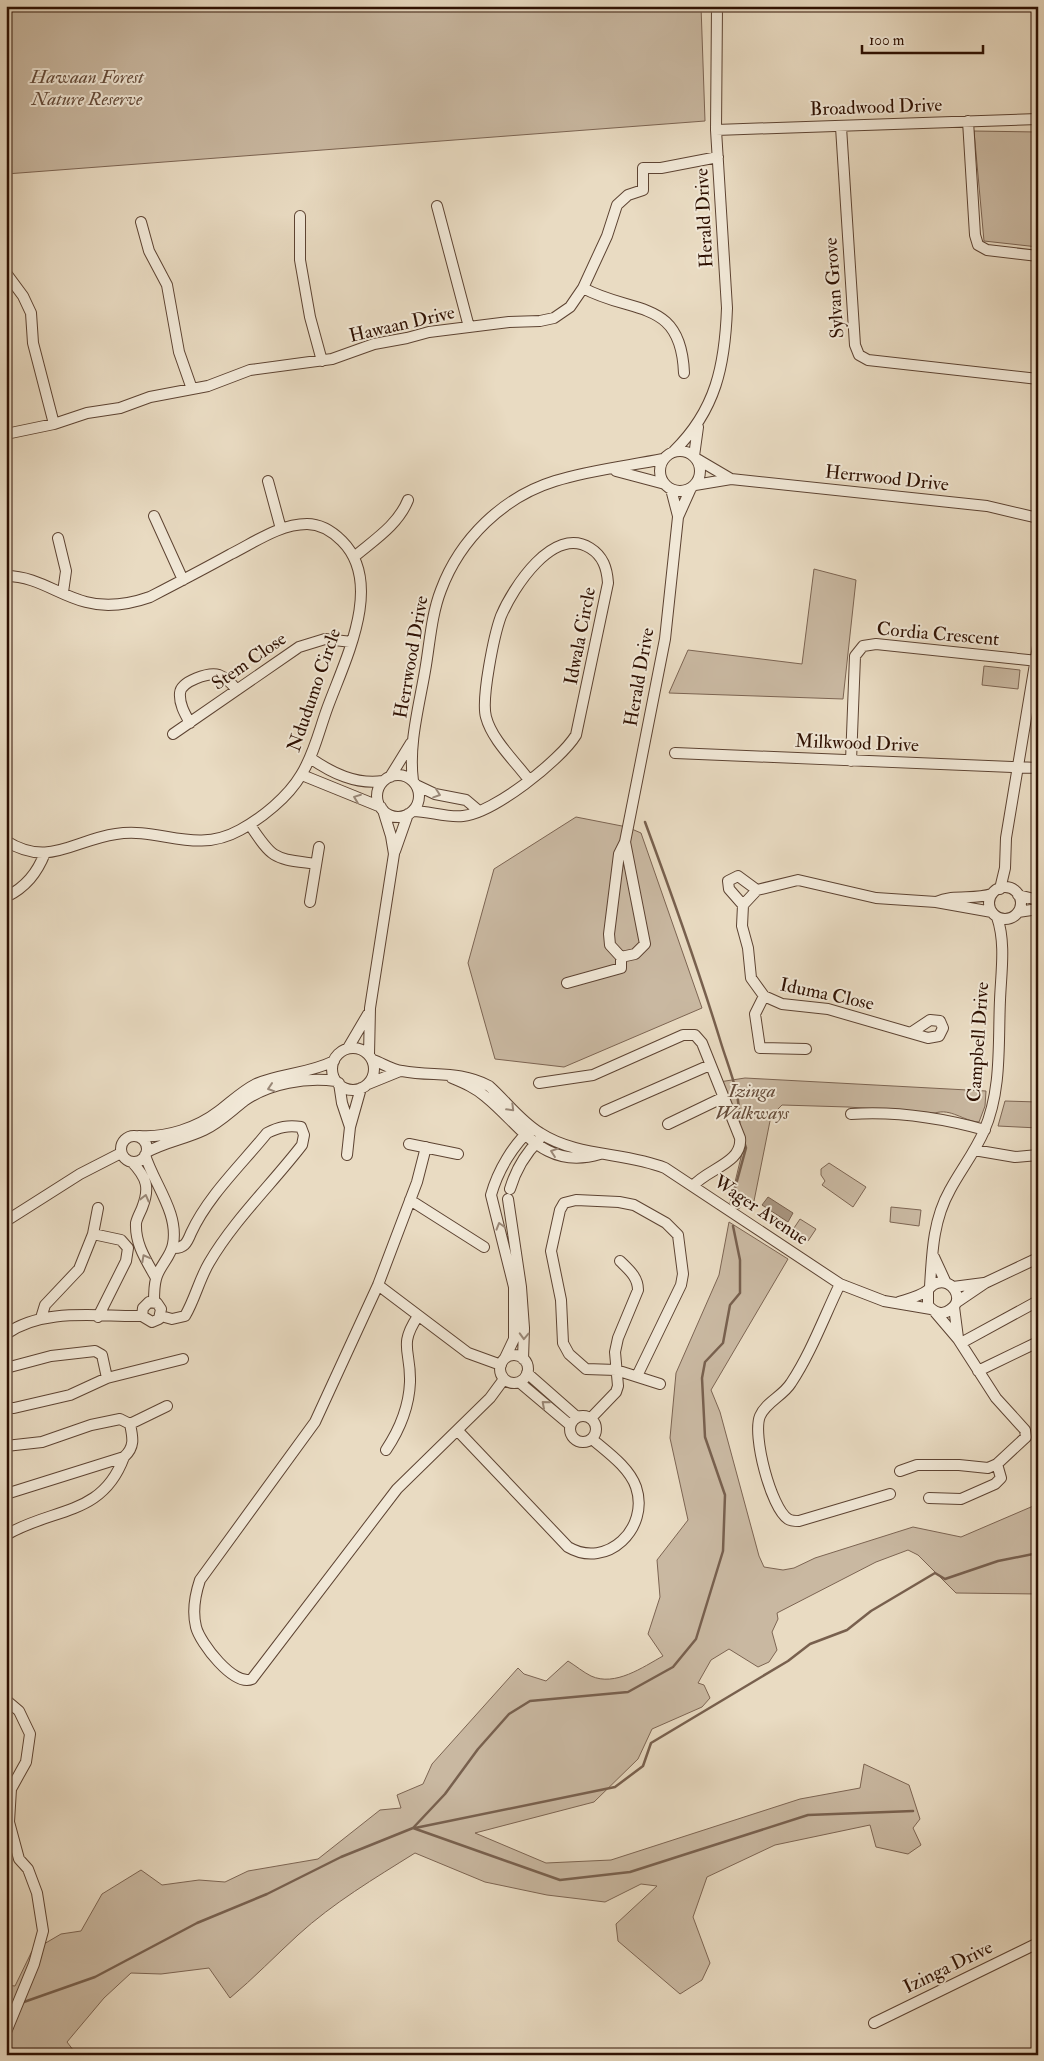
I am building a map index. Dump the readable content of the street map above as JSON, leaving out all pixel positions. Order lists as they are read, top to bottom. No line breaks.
{"streets":{"street":["Broadwood Drive","Herald Drive","Sylvan Grove","Hawaan Drive","Herrwood Drive","Cordia Crescent","Idwala Circle","Stem Close","Ndudumo Circle","Milkwood Drive","Iduma Close","Campbell Drive","Wager Avenue","Izinga Drive"]},"crossings":[["Broadwood Drive","Herald Drive"],["Broadwood Drive","Sylvan Grove"],["Herald Drive","Hawaan Drive"],["Herald Drive","Herrwood Drive"],["Herrwood Drive","Idwala Circle"],["Cordia Crescent","Milkwood Drive"],["Stem Close","Ndudumo Circle"],["Campbell Drive","Wager Avenue"]],"parks":["Hawaan Forest Nature Reserve","Izinga Walkways"],"scale_bar":"100 m"}
